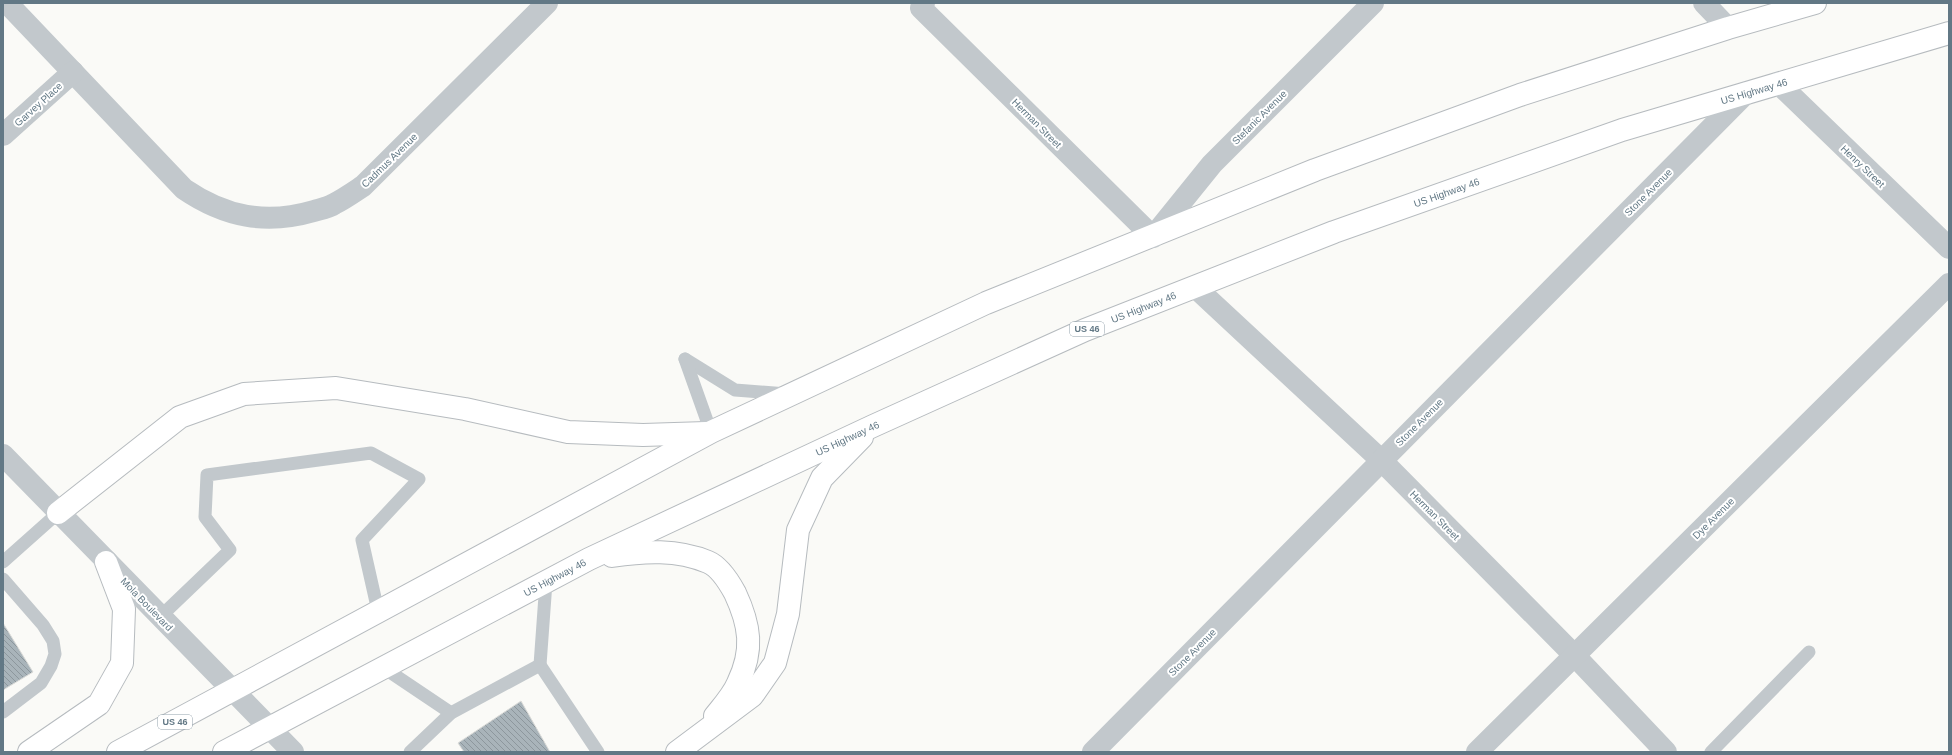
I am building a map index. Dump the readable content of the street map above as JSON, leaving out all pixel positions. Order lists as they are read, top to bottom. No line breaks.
{"streets":{"highway":["US Highway 46","US 46"],"street":["Garvey Place","Stefanic Avenue","Herman Street","Cadmus Avenue","Henry Street","Stone Avenue","Dye Avenue","Mola Boulevard"]},"crossings":[["US Highway 46","Herman Street"],["US Highway 46","Henry Street"],["US Highway 46","Stone Avenue"],["US Highway 46","US 46"],["US Highway 46","Mola Boulevard"],["Garvey Place","Cadmus Avenue"],["Stefanic Avenue","Herman Street"],["Stefanic Avenue","US 46"],["Herman Street","Stone Avenue"],["Herman Street","US 46"],["Herman Street","Dye Avenue"],["US 46","Mola Boulevard"]]}
